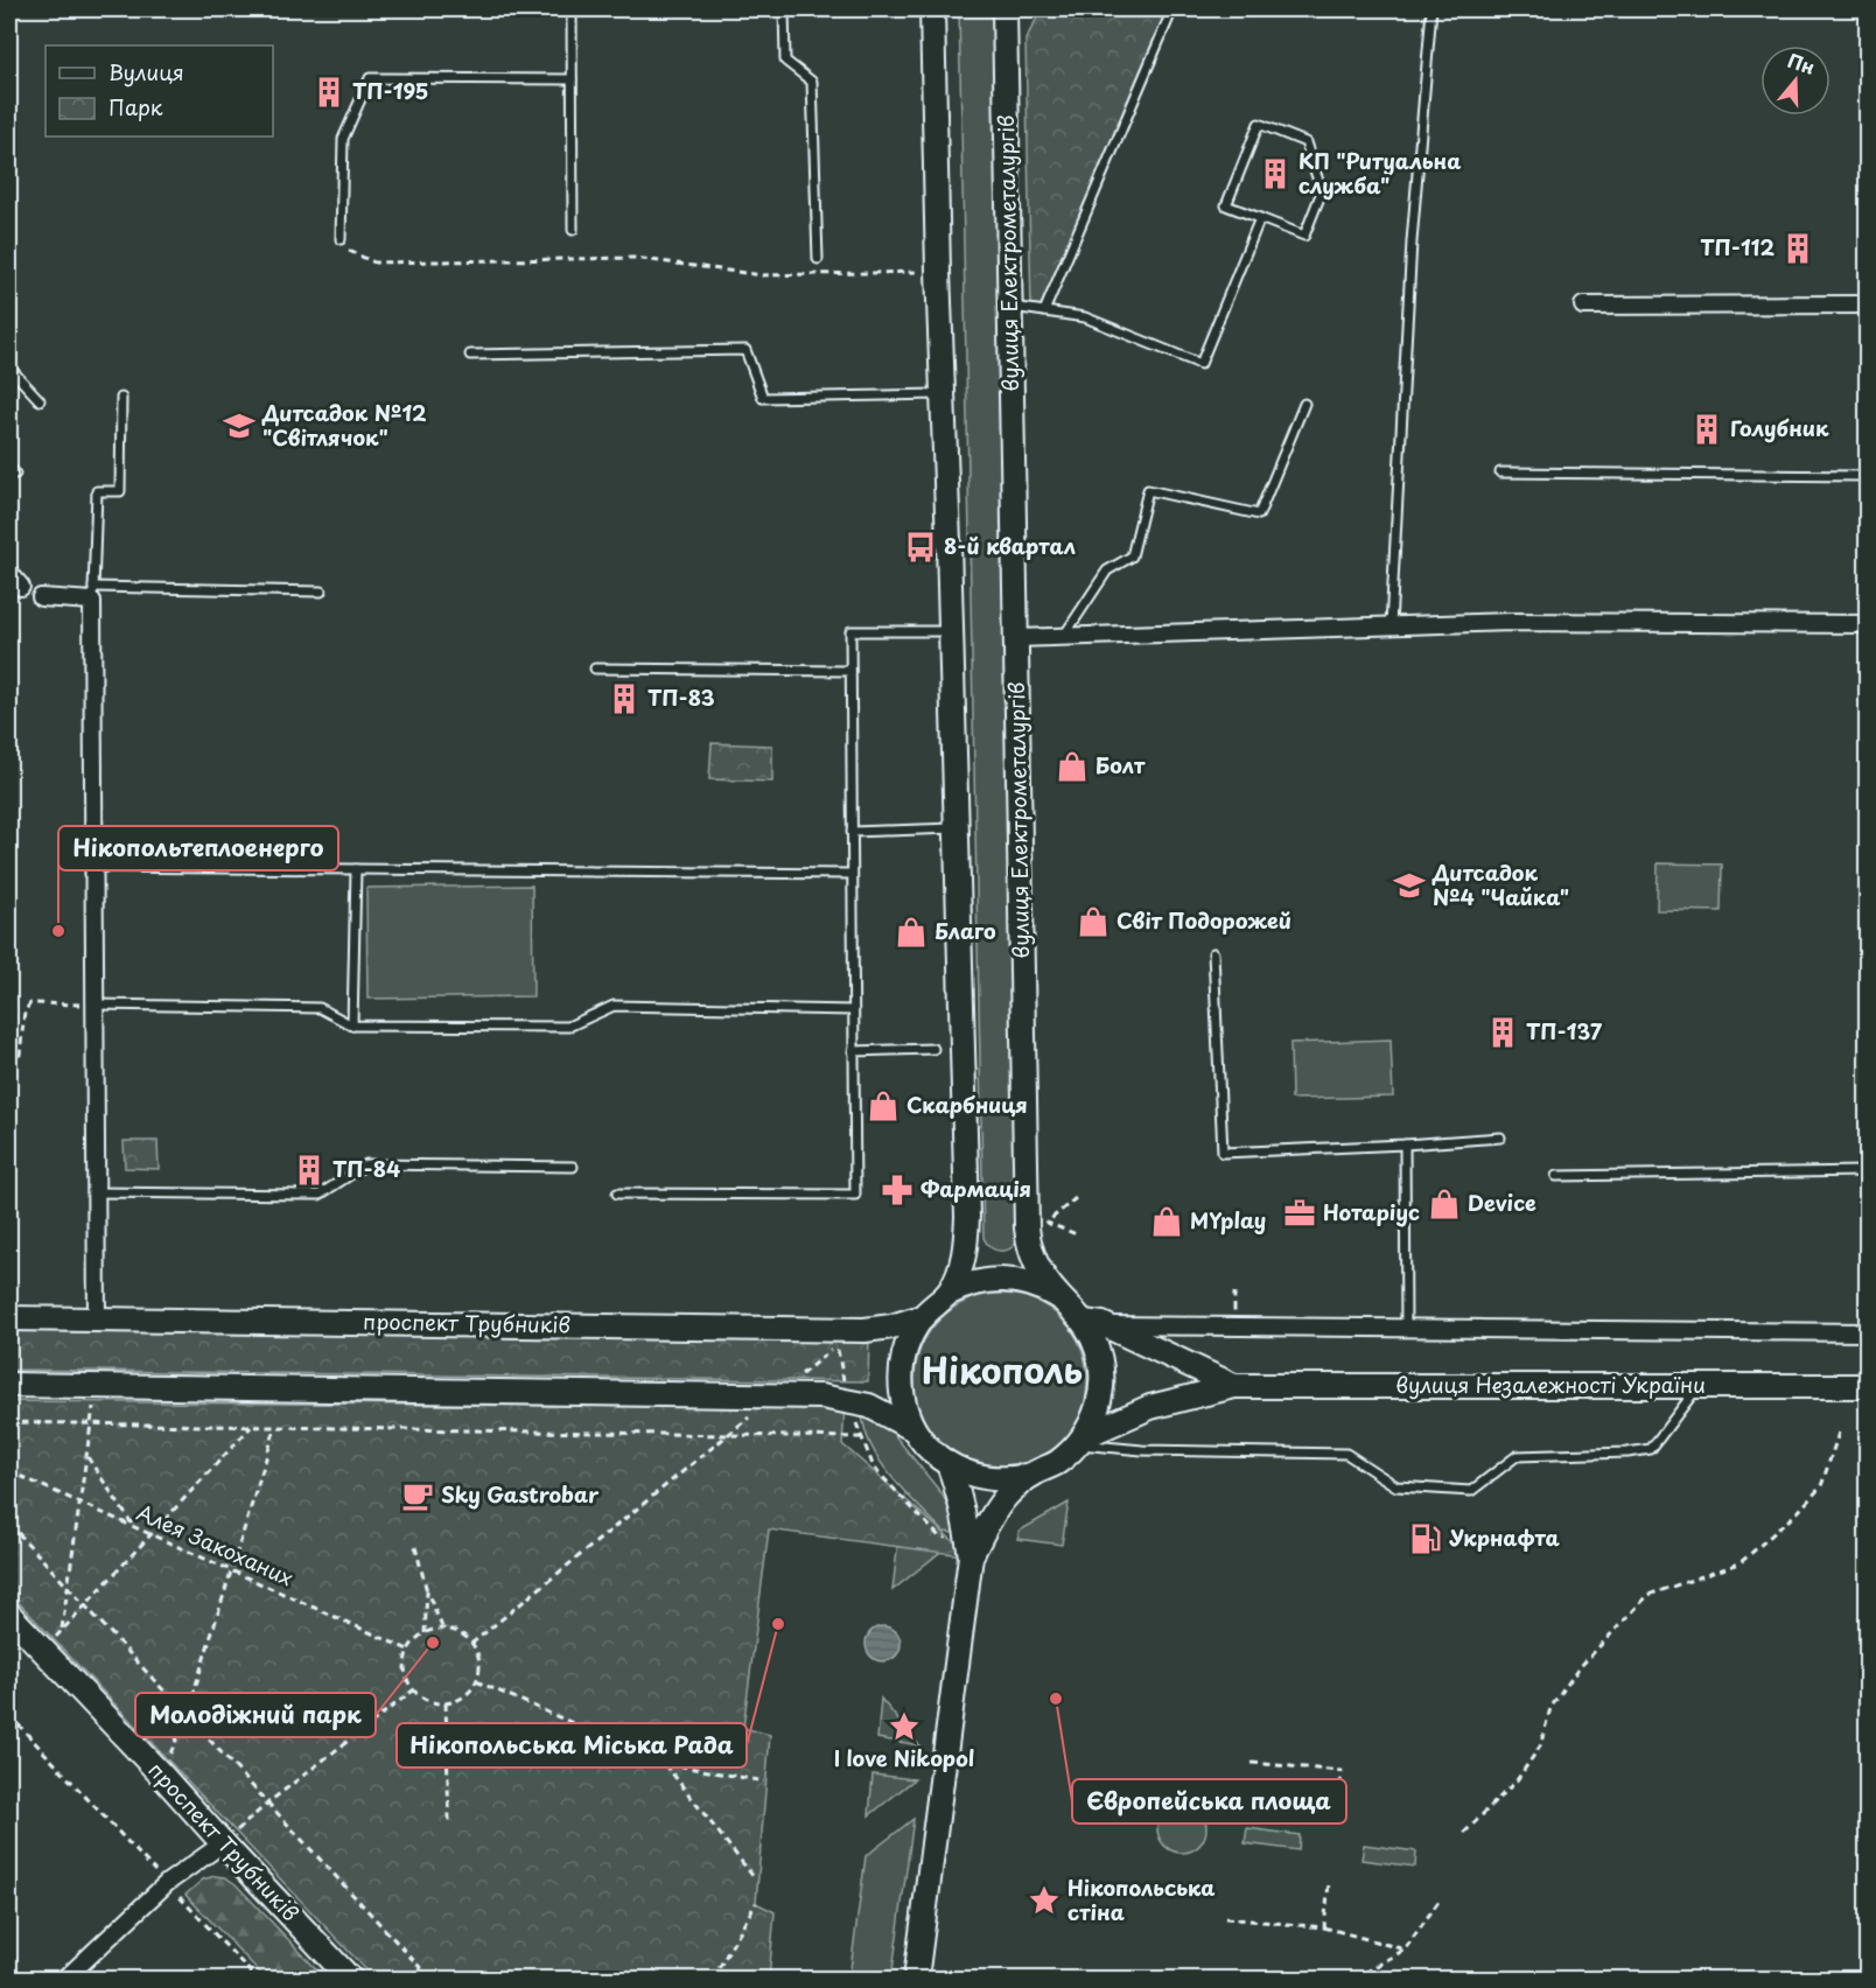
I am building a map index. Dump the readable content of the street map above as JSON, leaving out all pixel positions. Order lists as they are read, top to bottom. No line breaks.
{"streets":{"main road":["вулиця Електрометалургів","проспект Трубників","вулиця Незалежності України"],"path":["Алея Закоханих"]},"crossings":[["вулиця Електрометалургів","проспект Трубників"]],"districts":["Нікополь"],"places":{"building":["ТП-195","КП \"Ритуальна служба\"","ТП-112","Голубник","ТП-83","ТП-137","ТП-84"],"school or university":["Дитсадок №12 \"Світлячок\"","Дитсадок №4 \"Чайка\""],"bus stop":["8-й квартал"],"shop":["Болт","Світ Подорожей","Благо","Скарбниця","Device","MYplay"],"other":["Нікопольтеплоенерго","Нiкопольська Міська Рада","Молодіжний парк","Європейська площа"],"pharmacy":["Фармація"],"office":["Нотаріус"],"cafe":["Sky Gastrobar"],"fuel station":["Укрнафта"],"place":["I love Nikopol","Нікопольська стіна"]},"legend":["Вулиця","Парк"],"north":"top"}
